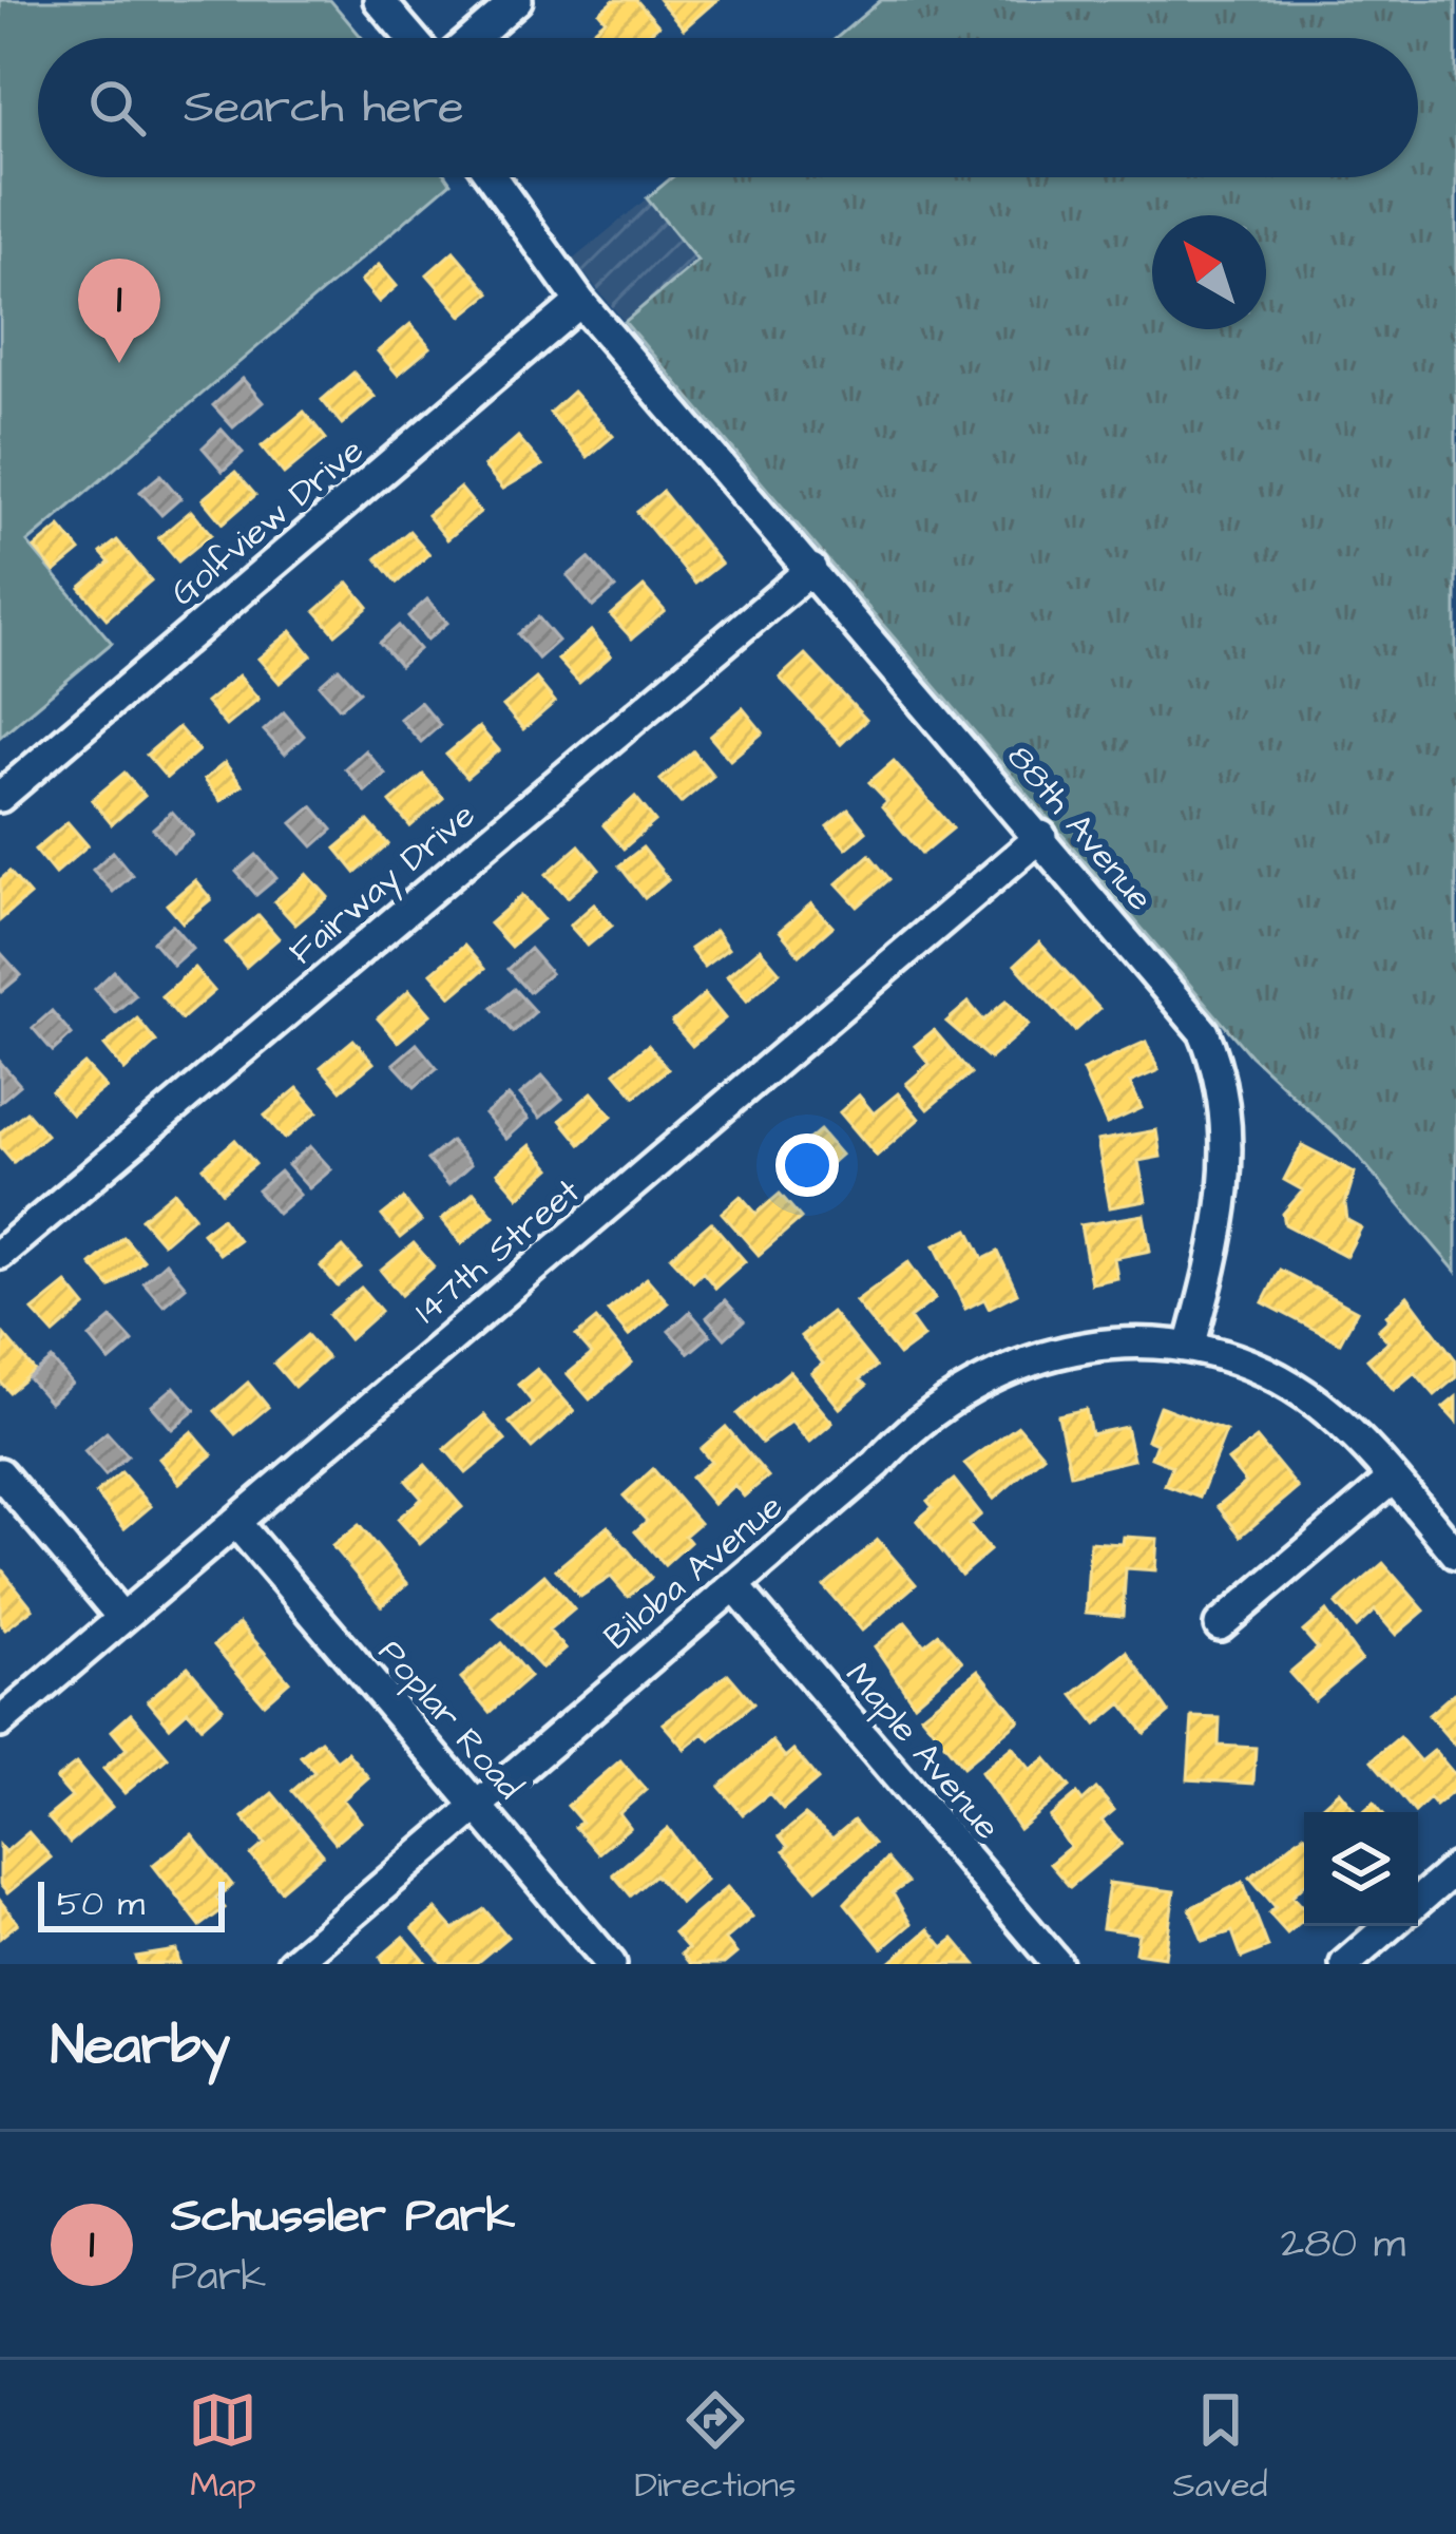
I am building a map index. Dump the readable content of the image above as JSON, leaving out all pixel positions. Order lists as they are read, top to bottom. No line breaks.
{"streets":{"street":["Golfview Drive","88th Avenue","Fairway Drive","147th Street","Biloba Avenue","Poplar Road","Maple Avenue"]},"crossings":[["Golfview Drive","88th Avenue"],["88th Avenue","Fairway Drive"],["88th Avenue","147th Street"],["88th Avenue","Biloba Avenue"],["147th Street","Poplar Road"],["Biloba Avenue","Poplar Road"],["Biloba Avenue","Maple Avenue"]],"scale_bar":"50 m","north":"top left","page":{"search":"Search here","pins":"1","scale":"50 m","heading":"Nearby","list":[{"mark":"1","name":"Schussler Park","note":"Park","value":"280 m"}],"nav":["Map","Directions","Saved"]}}
